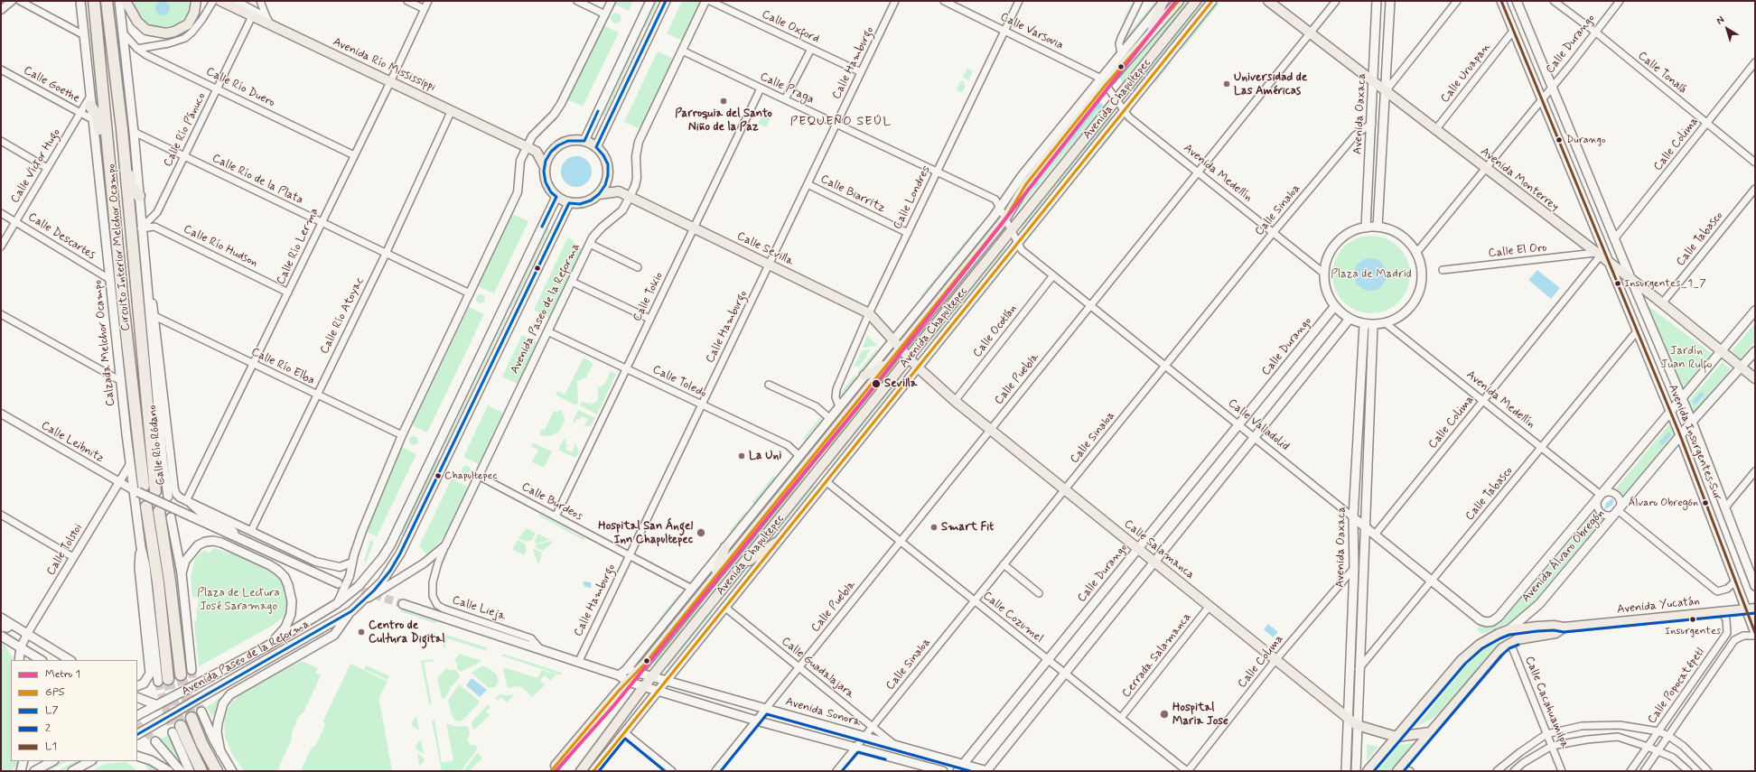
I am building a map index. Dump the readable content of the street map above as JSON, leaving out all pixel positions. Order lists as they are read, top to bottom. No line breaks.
{"streets":{"highway":["Circuito Interior Melchor Ocampo"],"main road":["Calle Durango","Avenida Río Mississippi","Avenida Chapultepec","Avenida Oaxaca","Avenida Monterrey","Calle Sevilla","Avenida Paseo de la Reforma","Calzada Melchor Ocampo","Calle Valladolid","Avenida Insurgentes Sur","Calle Río Ródano","Calle Salamanca","Avenida Álvaro Obregón","Avenida Yucatán","Calle Lieja","Avenida Sonora"],"street":["Calle Oxford","Calle Varsovia","Calle Hamburgo","Calle Uruapan","Calle Tonalá","Calle Goethe","Calle Río Duero","Calle Praga","Calle Río Pánuco","Calle Colima","Calle Víctor Hugo","Avenida Medellín","Calle Río de la Plata","Calle Biarritz","Calle Londres","Calle Sinaloa","Calle Descartes","Calle Tabasco","Calle Río Hudson","Calle Río Lerma","Calle El Oro","Calle Tokio","Calle Río Atoyac","Calle Ocotlán","Calle Río Elba","Calle Puebla","Calle Toledo","Calle Leibnitz","Calle Burdeos","Calle Tolstoi","Calle Cozumel","Cerrada Salamanca","Calle Guadalajara","Calle Popocatépetl","Calle Cacahuamilpa"]},"crossings":[["Calle Oxford","Calle Hamburgo"],["Calle Varsovia","Avenida Chapultepec"],["Calle Varsovia","Avenida Medellín"],["Calle Varsovia","Calle Londres"],["Calle Durango","Calle Tonalá"],["Calle Durango","Avenida Oaxaca"],["Calle Durango","Avenida Medellín"],["Calle Durango","Avenida Monterrey"],["Calle Durango","Calle Valladolid"],["Calle Durango","Avenida Insurgentes Sur"],["Calle Durango","Calle Salamanca"],["Calle Durango","Calle Cozumel"],["Calle Durango","Avenida Sonora"],["Calle Hamburgo","Calle Praga"],["Calle Hamburgo","Calle Biarritz"],["Calle Hamburgo","Calle Sevilla"],["Calle Hamburgo","Calle Toledo"],["Calle Hamburgo","Calle Burdeos"],["Calle Hamburgo","Calle Lieja"],["Avenida Río Mississippi","Calle Río Pánuco"],["Avenida Río Mississippi","Calle Río Lerma"],["Avenida Río Mississippi","Calle Río Atoyac"],["Calle Uruapan","Avenida Monterrey"],["Calle Uruapan","Avenida Insurgentes Sur"],["Calle Tonalá","Calle Colima"],["Calle Goethe","Calle Víctor Hugo"],["Calle Goethe","Calzada Melchor Ocampo"],["Calle Río Duero","Calle Río Pánuco"],["Calle Río Duero","Calle Río Lerma"],["Calle Praga","Avenida Chapultepec"],["Calle Praga","Calle Londres"],["Calle Praga","Calle Tokio"],["Calle Praga","Avenida Paseo de la Reforma"],["Calle Praga","Calle Valladolid"],["Avenida Chapultepec","Avenida Medellín"],["Avenida Chapultepec","Calle Londres"],["Avenida Chapultepec","Calle Sevilla"],["Avenida Chapultepec","Calle Toledo"],["Avenida Chapultepec","Calle Valladolid"],["Avenida Chapultepec","Calle Burdeos"],["Avenida Chapultepec","Calle Salamanca"],["Avenida Chapultepec","Calle Lieja"],["Avenida Chapultepec","Calle Cozumel"],["Avenida Chapultepec","Calle Guadalajara"],["Avenida Chapultepec","Avenida Sonora"],["Avenida Oaxaca","Calle Colima"],["Avenida Oaxaca","Avenida Medellín"],["Avenida Oaxaca","Avenida Monterrey"],["Avenida Oaxaca","Calle Sinaloa"],["Avenida Oaxaca","Calle Tabasco"],["Avenida Oaxaca","Calle Valladolid"],["Avenida Oaxaca","Calle Salamanca"],["Calle Río Pánuco","Calle Río de la Plata"],["Calle Río Pánuco","Calle Río Hudson"],["Calle Colima","Avenida Medellín"],["Calle Colima","Avenida Monterrey"],["Calle Colima","Calle El Oro"],["Calle Colima","Calle Valladolid"],["Calle Colima","Avenida Insurgentes Sur"],["Calle Colima","Calle Salamanca"],["Calle Colima","Calle Cozumel"],["Calle Víctor Hugo","Calle Descartes"],["Calle Víctor Hugo","Calzada Melchor Ocampo"],["Avenida Medellín","Calle Sinaloa"],["Avenida Medellín","Calle Tabasco"],["Avenida Medellín","Calle Puebla"],["Avenida Medellín","Avenida Álvaro Obregón"],["Calle Río de la Plata","Calle Río Lerma"],["Calle Río de la Plata","Calle Río Atoyac"],["Avenida Monterrey","Calle Tabasco"],["Avenida Monterrey","Calle El Oro"],["Avenida Monterrey","Calle Puebla"],["Avenida Monterrey","Avenida Insurgentes Sur"],["Avenida Monterrey","Avenida Álvaro Obregón"],["Calle Biarritz","Calle Londres"],["Calle Londres","Calle Sevilla"],["Calle Sinaloa","Calle Valladolid"],["Calle Sinaloa","Calle Salamanca"],["Calle Sinaloa","Calle Cozumel"],["Calle Sinaloa","Calle Guadalajara"],["Calle Sinaloa","Avenida Sonora"],["Calle Descartes","Calzada Melchor Ocampo"],["Calle Tabasco","Calle Valladolid"],["Calle Tabasco","Avenida Insurgentes Sur"],["Calle Río Hudson","Calle Río Lerma"],["Calle Río Lerma","Calle Río Elba"],["Calle Río Lerma","Calle Río Ródano"],["Circuito Interior Melchor Ocampo","Calzada Melchor Ocampo"],["Circuito Interior Melchor Ocampo","Calle Leibnitz"],["Circuito Interior Melchor Ocampo","Calle Río Ródano"],["Calle Sevilla","Calle Tokio"],["Calle Sevilla","Avenida Paseo de la Reforma"],["Calle Sevilla","Calle Salamanca"],["Calle Tokio","Calle Toledo"],["Calle Tokio","Calle Burdeos"],["Avenida Paseo de la Reforma","Calle Toledo"],["Avenida Paseo de la Reforma","Calle Burdeos"],["Avenida Paseo de la Reforma","Calle Lieja"],["Calle Río Atoyac","Calle Río Elba"],["Calle Río Atoyac","Calle Río Ródano"],["Calle Ocotlán","Calle Valladolid"],["Calle Ocotlán","Calle Salamanca"],["Calzada Melchor Ocampo","Calle Leibnitz"],["Calzada Melchor Ocampo","Calle Río Ródano"],["Calzada Melchor Ocampo","Calle Tolstoi"],["Calle Río Elba","Calle Río Ródano"],["Calle Puebla","Calle Valladolid"],["Calle Puebla","Calle Salamanca"],["Calle Puebla","Calle Cozumel"],["Calle Puebla","Calle Guadalajara"],["Calle Puebla","Avenida Sonora"],["Calle Valladolid","Avenida Álvaro Obregón"],["Calle Leibnitz","Calle Río Ródano"],["Calle Leibnitz","Calle Tolstoi"],["Avenida Insurgentes Sur","Avenida Álvaro Obregón"],["Avenida Insurgentes Sur","Avenida Yucatán"],["Avenida Insurgentes Sur","Calle Popocatépetl"],["Calle Salamanca","Avenida Álvaro Obregón"],["Calle Salamanca","Cerrada Salamanca"],["Avenida Álvaro Obregón","Avenida Yucatán"],["Avenida Yucatán","Calle Popocatépetl"],["Avenida Yucatán","Calle Cacahuamilpa"],["Calle Lieja","Avenida Sonora"],["Calle Cozumel","Cerrada Salamanca"],["Calle Guadalajara","Avenida Sonora"]],"districts":["PEQUEÑO SEÚL"],"parks":["Plaza de Madrid","Jardín Juan Rulfo","Plaza de Lectura José Saramago"],"places":["Universidad de Las Américas","Parroquia del Santo Niño de la Paz","Durango","Insurgentes_1_7","Sevilla","La Uni","Chapultepec","Álvaro Obregón","Smart Fit","Hospital San Ángel Inn Chapultepec","Insurgentes","Centro de Cultura Digital","Hospital Maria Jose"],"lines":["metro line 1","transit line GPS","transit line L7","transit line L1","transit line 2"],"legend":["Metro 1","GPS","L7","2","L1"],"north":"top left"}
